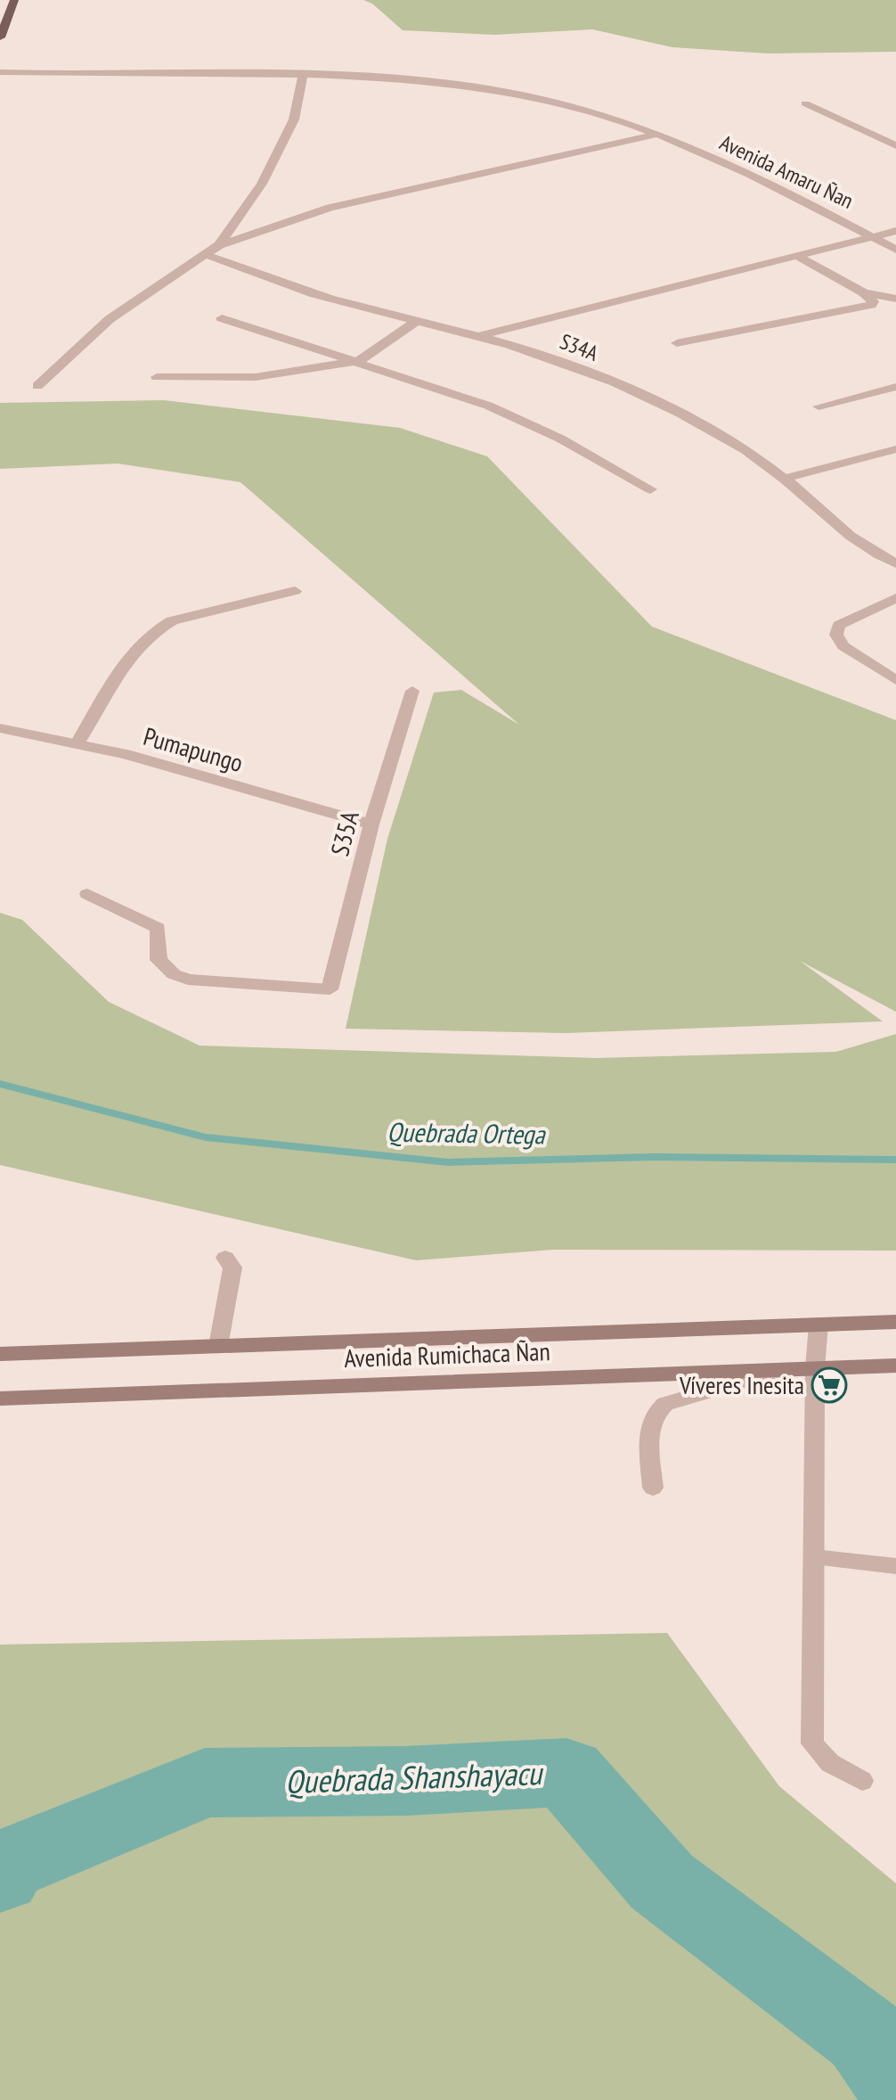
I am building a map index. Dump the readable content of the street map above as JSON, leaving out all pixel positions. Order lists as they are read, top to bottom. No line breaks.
{"streets":{"main road":["Avenida Rumichaca Ñan"],"street":["Avenida Amaru Ñan","S34A","Pumapungo","S35A"]},"crossings":[["Pumapungo","S35A"]],"water":["Quebrada Ortega","Quebrada Shanshayacu"],"places":{"supermarket":["Víveres Inesita"]}}
